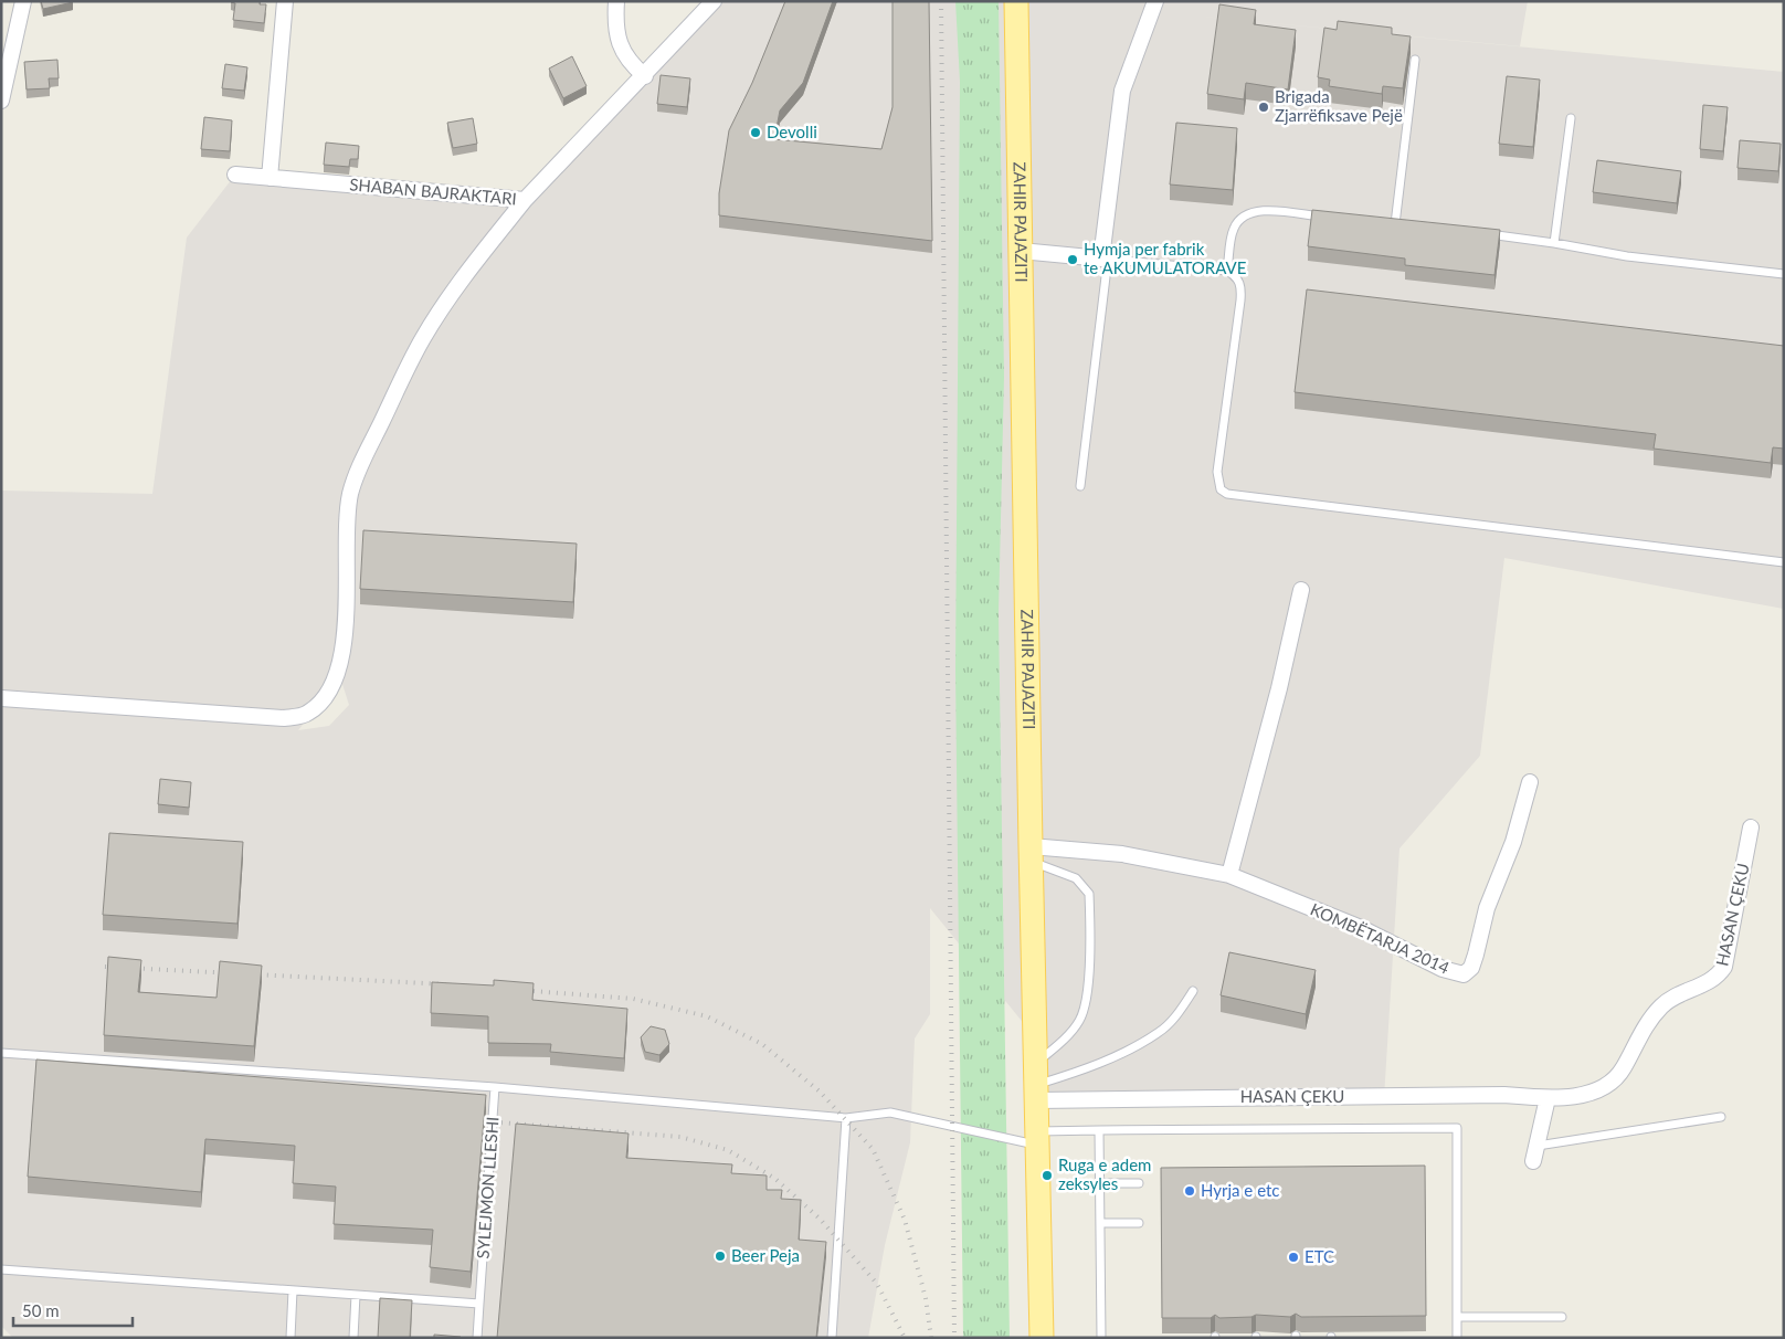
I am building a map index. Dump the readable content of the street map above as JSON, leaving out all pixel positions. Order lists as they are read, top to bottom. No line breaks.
{"streets":{"main road":["ZAHIR PAJAZITI"],"street":["SHABAN BAJRAKTARI","HASAN ÇEKU","KOMBËTARJA 2014"],"lane":["SYLEJMON LLESHI"]},"crossings":[["ZAHIR PAJAZITI","HASAN ÇEKU"],["ZAHIR PAJAZITI","KOMBËTARJA 2014"]],"places":["Brigada Zjarrëfiksave Pejë","Devolli","Hymja per fabrik te AKUMULATORAVE","Ruga e adem zeksyles","Hyrja e etc","Beer Peja","ETC"],"scale_bar":"50 m"}
